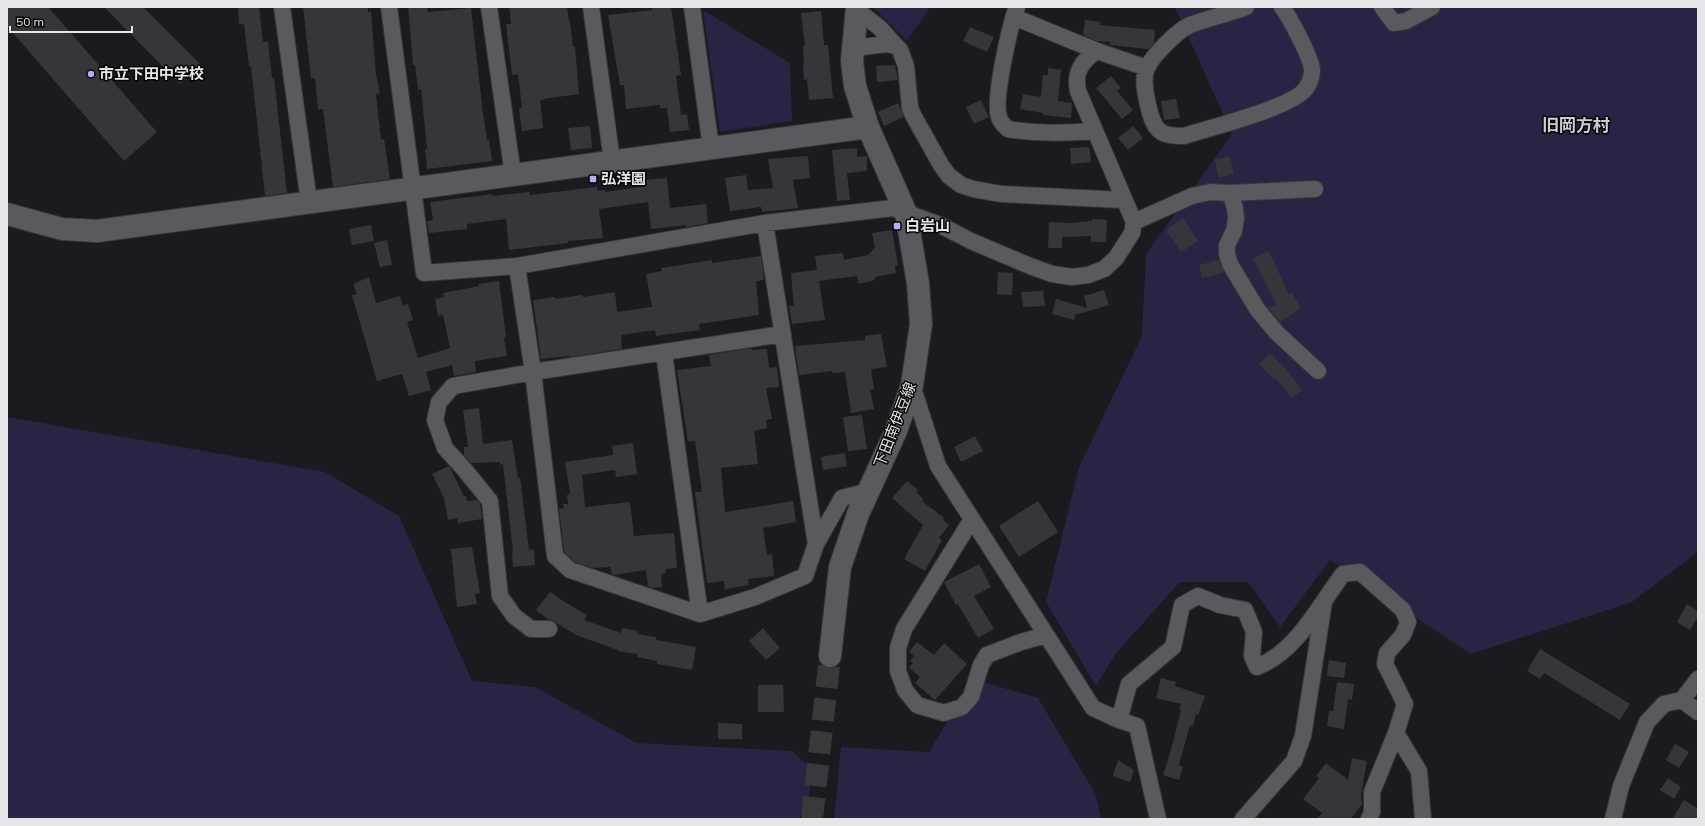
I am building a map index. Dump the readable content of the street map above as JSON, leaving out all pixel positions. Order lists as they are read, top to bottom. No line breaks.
{"streets":{"street":["下田南伊豆線"]},"districts":["旧岡方村"],"places":{"other":["市立下田中学校"],"transit":["弘洋園","白岩山"]},"scale_bar":"50 m"}
